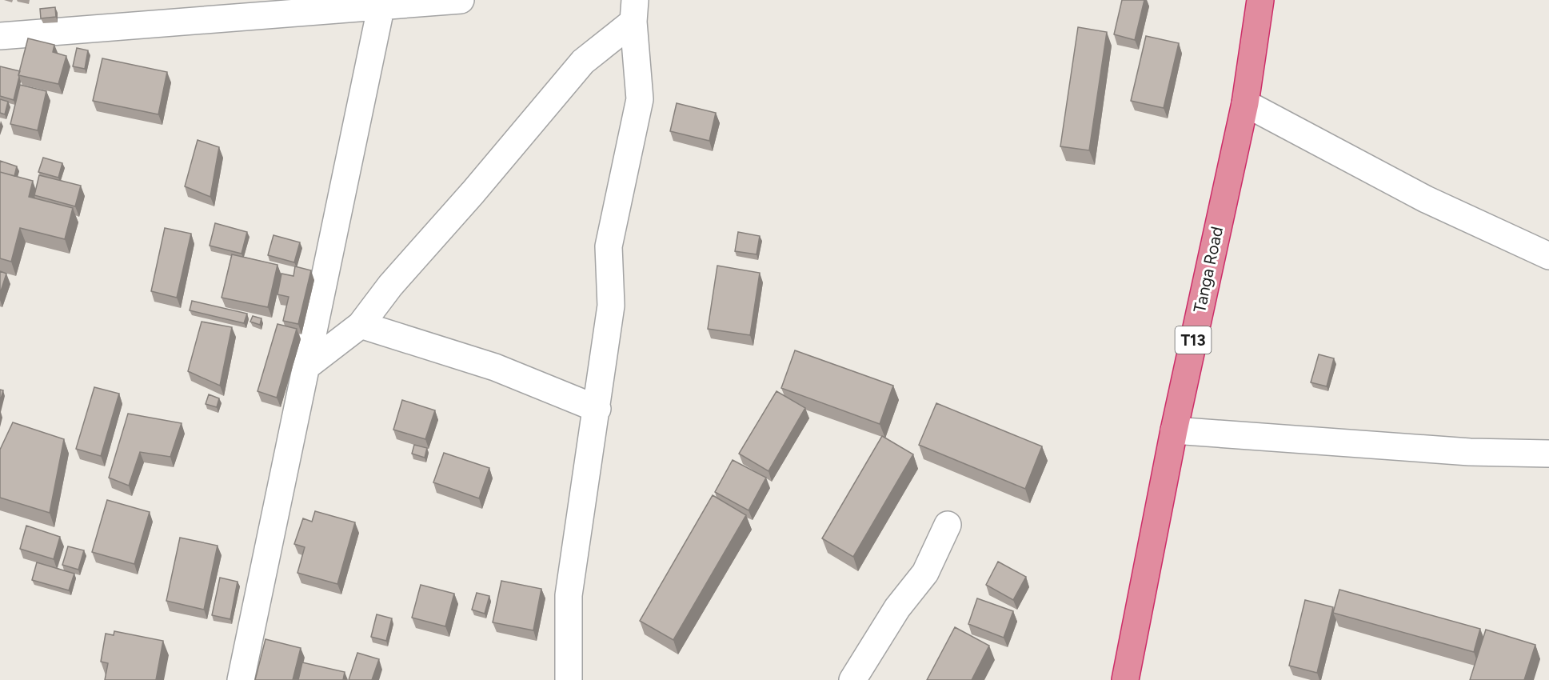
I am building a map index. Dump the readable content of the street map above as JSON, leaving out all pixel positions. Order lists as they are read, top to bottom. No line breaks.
{"streets":{"highway":["Tanga Road","T13"]}}
